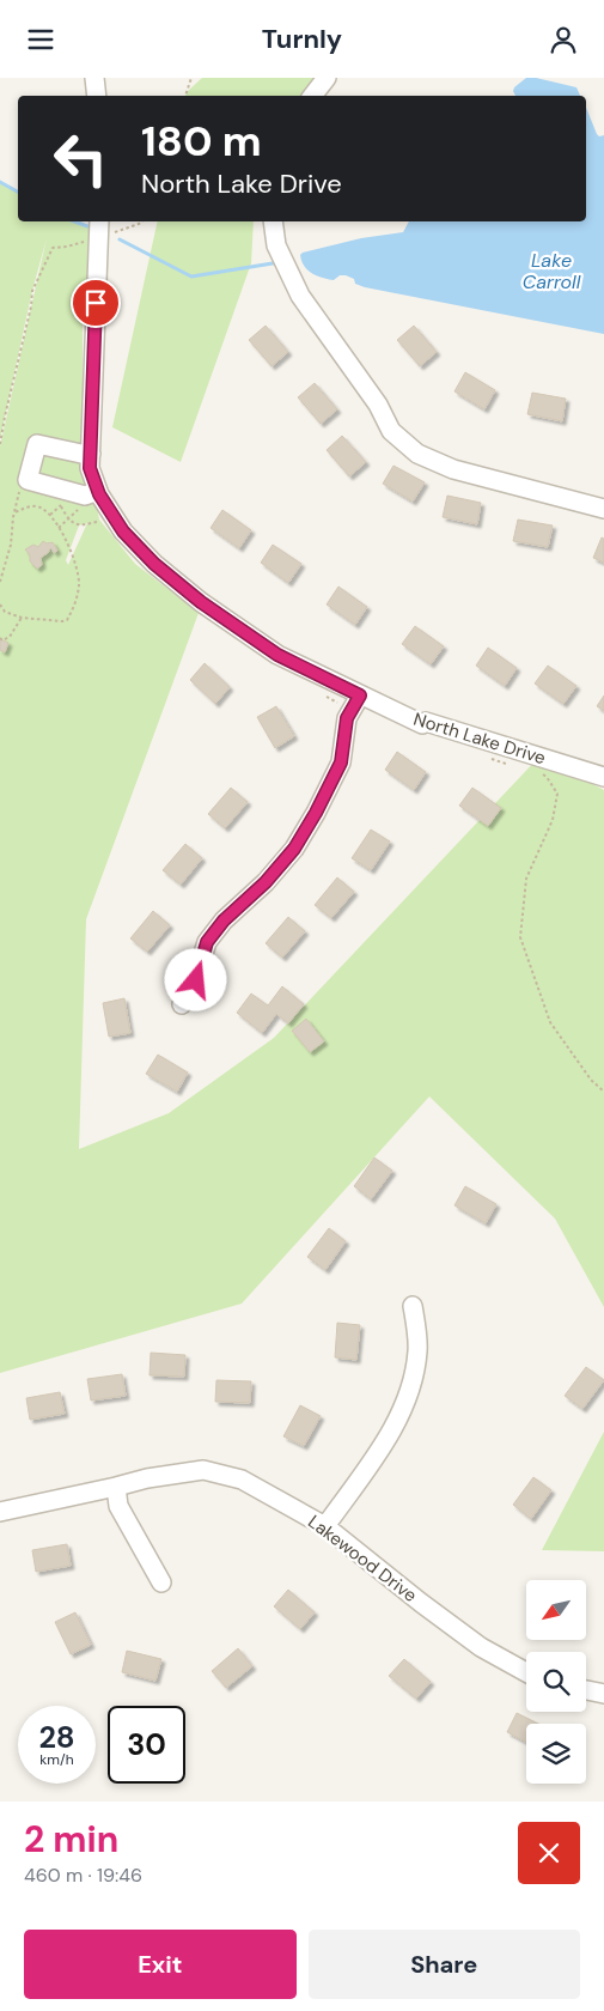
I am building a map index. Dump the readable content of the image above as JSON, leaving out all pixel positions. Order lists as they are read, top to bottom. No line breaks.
{"streets":{"street":["North Lake Drive","Lakewood Drive"]},"water":["Lake Carroll"],"north":"bottom left","page":{"header":"Turnly","turn":["180 m","North Lake Drive"],"speed":"28 km/h","limit":"30","heading":["2 min","460 m · 19:46"],"buttons":["Exit","Share"]}}
